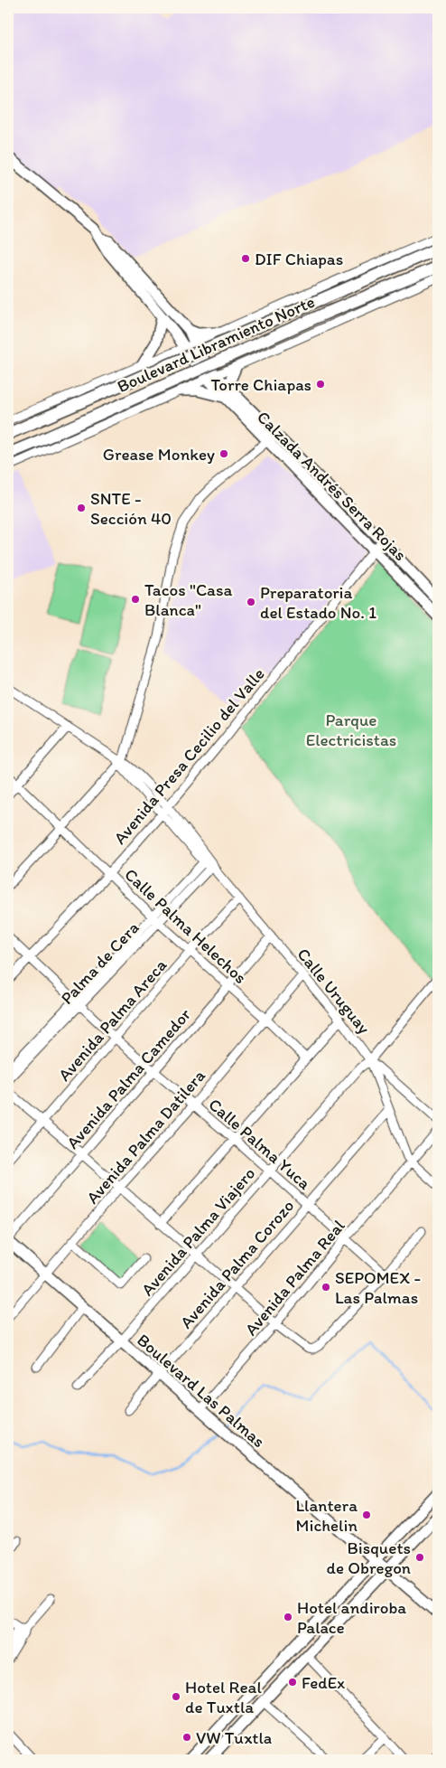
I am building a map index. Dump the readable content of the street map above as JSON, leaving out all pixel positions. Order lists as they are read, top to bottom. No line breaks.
{"streets":{"highway":["Boulevard Libramiento Norte"],"main road":["Calzada Andrés Serra Rojas","Boulevard Las Palmas"],"street":["Avenida Presa Cecilio del Valle","Calle Palma Helechos","Palma de Cera","Calle Uruguay","Avenida Palma Areca","Avenida Palma Camedor","Avenida Palma Datilera","Calle Palma Yuca","Avenida Palma Viajero","Avenida Palma Corozo","Avenida Palma Real"]},"crossings":[["Calzada Andrés Serra Rojas","Avenida Presa Cecilio del Valle"],["Avenida Presa Cecilio del Valle","Calle Palma Helechos"],["Avenida Presa Cecilio del Valle","Calle Uruguay"],["Avenida Presa Cecilio del Valle","Calle Palma Yuca"],["Calle Palma Helechos","Palma de Cera"],["Calle Palma Helechos","Avenida Palma Areca"],["Calle Palma Helechos","Avenida Palma Camedor"],["Calle Palma Helechos","Avenida Palma Datilera"],["Palma de Cera","Calle Uruguay"],["Palma de Cera","Calle Palma Yuca"],["Calle Uruguay","Avenida Palma Areca"],["Calle Uruguay","Avenida Palma Camedor"],["Calle Uruguay","Avenida Palma Datilera"],["Calle Uruguay","Avenida Palma Viajero"],["Avenida Palma Areca","Calle Palma Yuca"],["Avenida Palma Camedor","Calle Palma Yuca"],["Avenida Palma Camedor","Boulevard Las Palmas"],["Avenida Palma Datilera","Calle Palma Yuca"],["Avenida Palma Datilera","Boulevard Las Palmas"],["Calle Palma Yuca","Avenida Palma Viajero"],["Calle Palma Yuca","Avenida Palma Corozo"],["Calle Palma Yuca","Avenida Palma Real"],["Avenida Palma Viajero","Boulevard Las Palmas"],["Avenida Palma Corozo","Boulevard Las Palmas"],["Avenida Palma Real","Boulevard Las Palmas"]],"parks":["Parque Electricistas"],"places":["DIF Chiapas","Torre Chiapas","Grease Monkey","SNTE - Sección 40","Tacos \"Casa Blanca\"","Preparatoria del Estado No. 1","SEPOMEX - Las Palmas","Llantera Michelin","Bisquets de Obregon","Hotel andiroba Palace","FedEx","Hotel Real de Tuxtla","VW Tuxtla"]}
